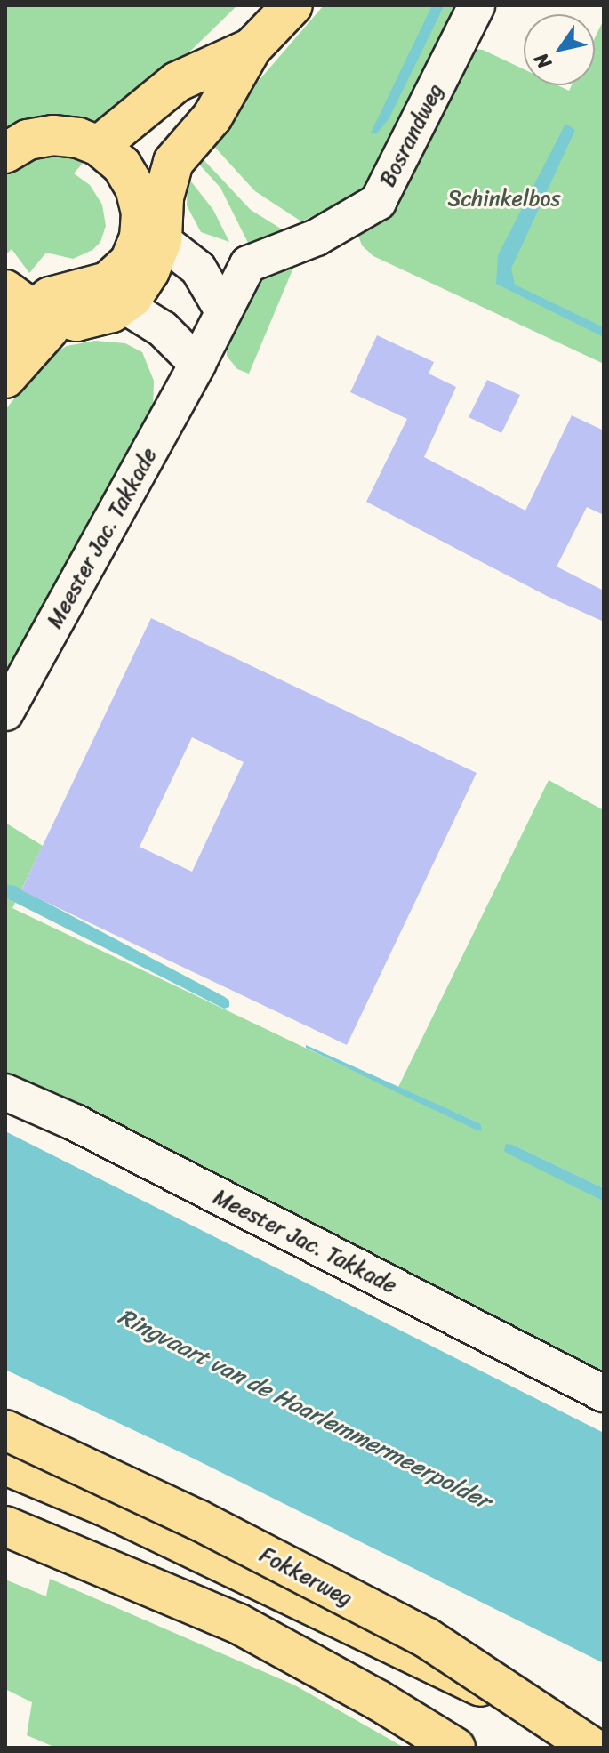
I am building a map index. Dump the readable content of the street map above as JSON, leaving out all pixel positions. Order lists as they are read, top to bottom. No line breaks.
{"streets":{"main road":["Fokkerweg"],"street":["Bosrandweg","Meester Jac. Takkade"]},"crossings":[["Bosrandweg","Meester Jac. Takkade"]],"water":["Ringvaart van de Haarlemmermeerpolder"],"parks":["Schinkelbos"],"north":"bottom left"}
